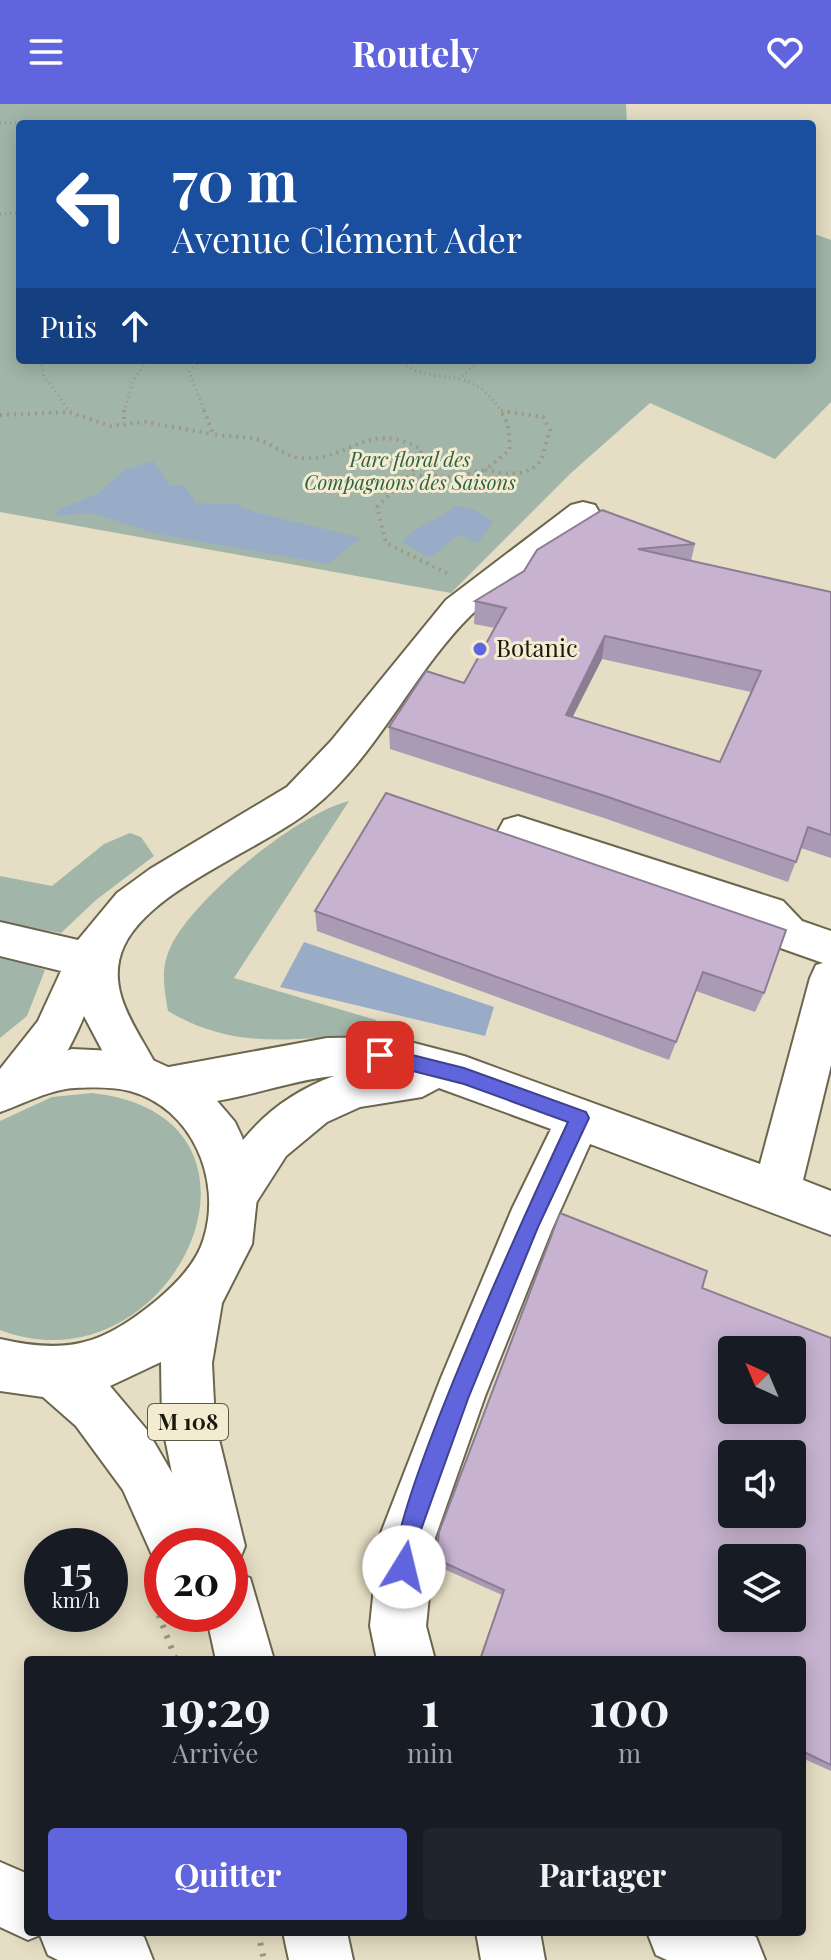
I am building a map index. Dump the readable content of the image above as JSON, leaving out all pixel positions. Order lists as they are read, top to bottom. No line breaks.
{"streets":{"street":["M 108"]},"parks":["Parc floral des Compagnons des Saisons"],"places":["Botanic"],"north":"top left","page":{"header":"Routely","turn":["70 m","Avenue Clément Ader"],"then":"Puis","speed":"15 km/h","limit":"20","eta":["19:29","Arrivée","1","min","100","m"],"buttons":["Quitter","Partager"]}}
